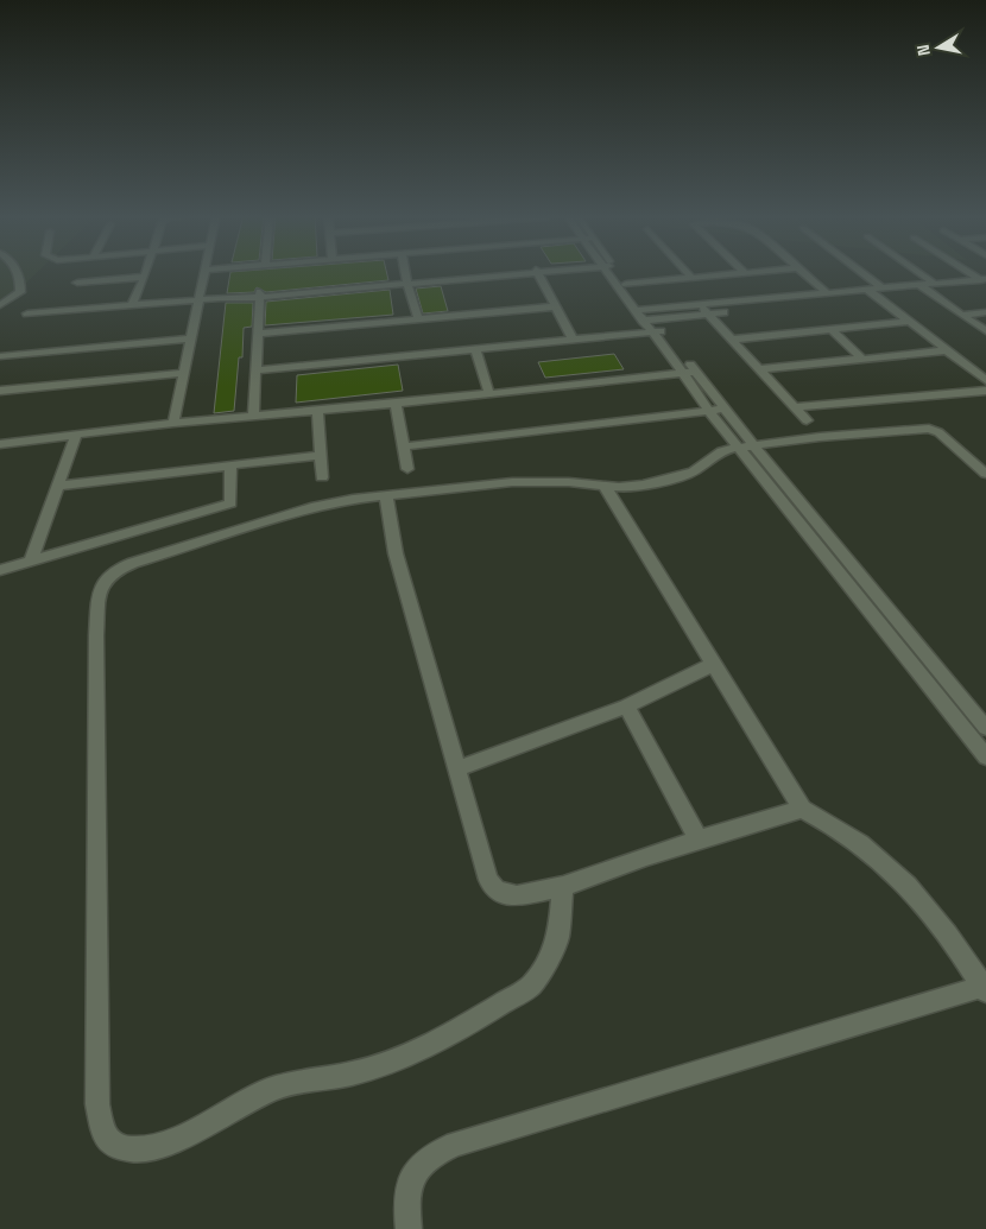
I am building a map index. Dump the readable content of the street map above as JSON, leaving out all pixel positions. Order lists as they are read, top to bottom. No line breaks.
{"north":"left"}
